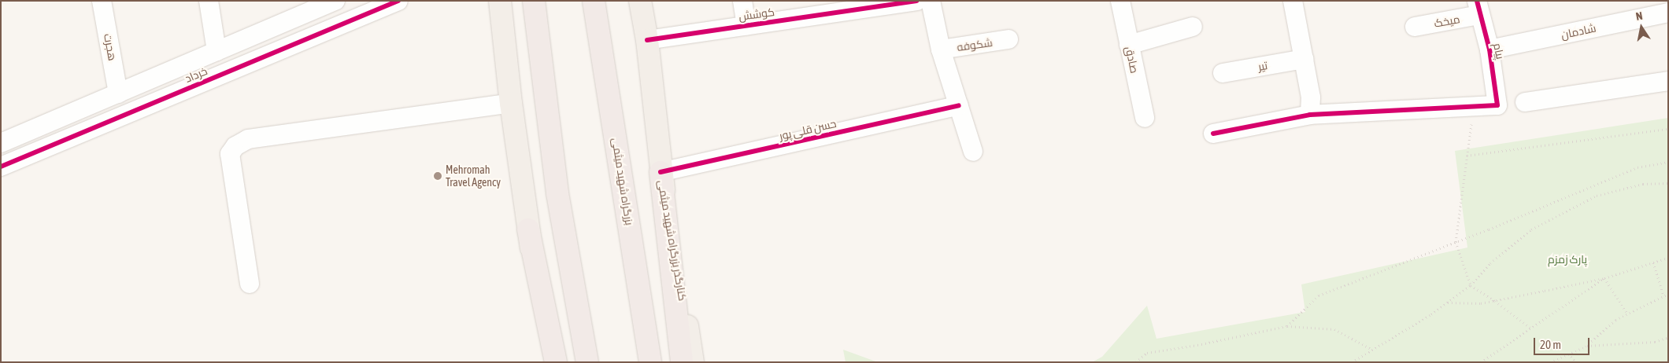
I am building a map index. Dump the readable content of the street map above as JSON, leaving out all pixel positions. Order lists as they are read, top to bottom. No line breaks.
{"streets":{"highway":["بزرگراه شهید میثمی"],"main road":["کنارگذر بزرگراه شهید میثمی"],"street":["کوشش","میخک","شادمان","شکوفه","هجرت","پیام","صادق","تیر","خرداد","حسن قلی پور"]},"crossings":[["کوشش","کنارگذر بزرگراه شهید میثمی"],["میخک","پیام"],["شادمان","پیام"],["هجرت","خرداد"],["حسن قلی پور","کنارگذر بزرگراه شهید میثمی"]],"parks":["پارک زمزم"],"places":["Mehromah Travel Agency"],"scale_bar":"20 m","north":"top"}
